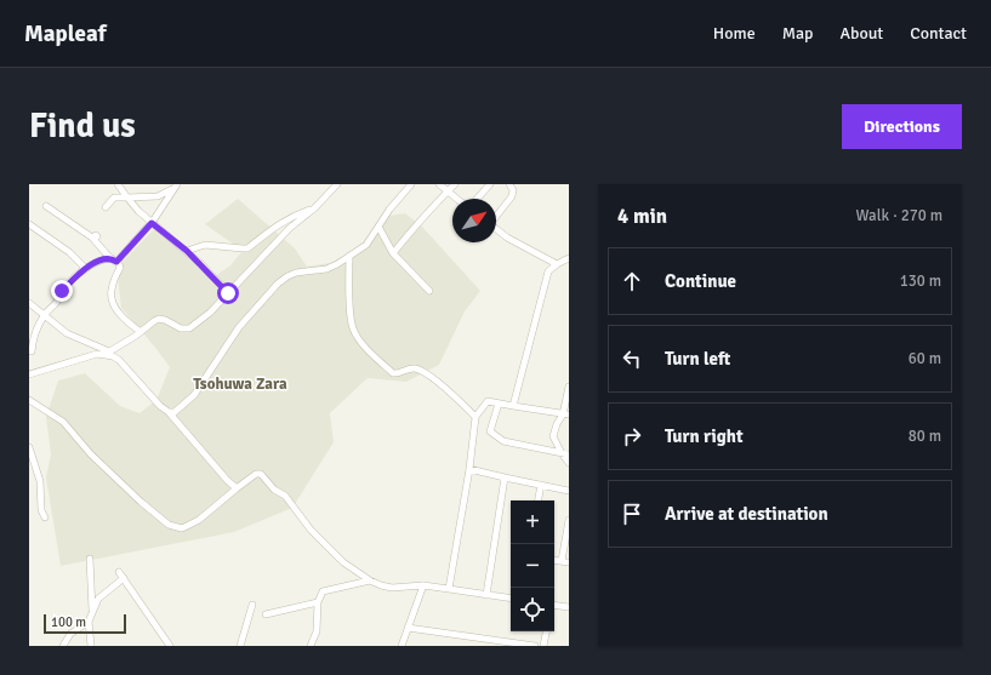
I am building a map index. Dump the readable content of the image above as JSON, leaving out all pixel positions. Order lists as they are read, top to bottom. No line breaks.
{"districts":["Tsohuwa Zara"],"scale_bar":"100 m","north":"top right","page":{"header":"Mapleaf","nav":["Home","Map","About","Contact"],"buttons":"Directions","title":"Find us","heading":["4 min","Walk · 270 m"],"list":[["Continue","130 m"],["Turn left","60 m"],["Turn right","80 m"],"Arrive at destination"],"map_buttons":["+","−"],"scale":"100 m"}}
